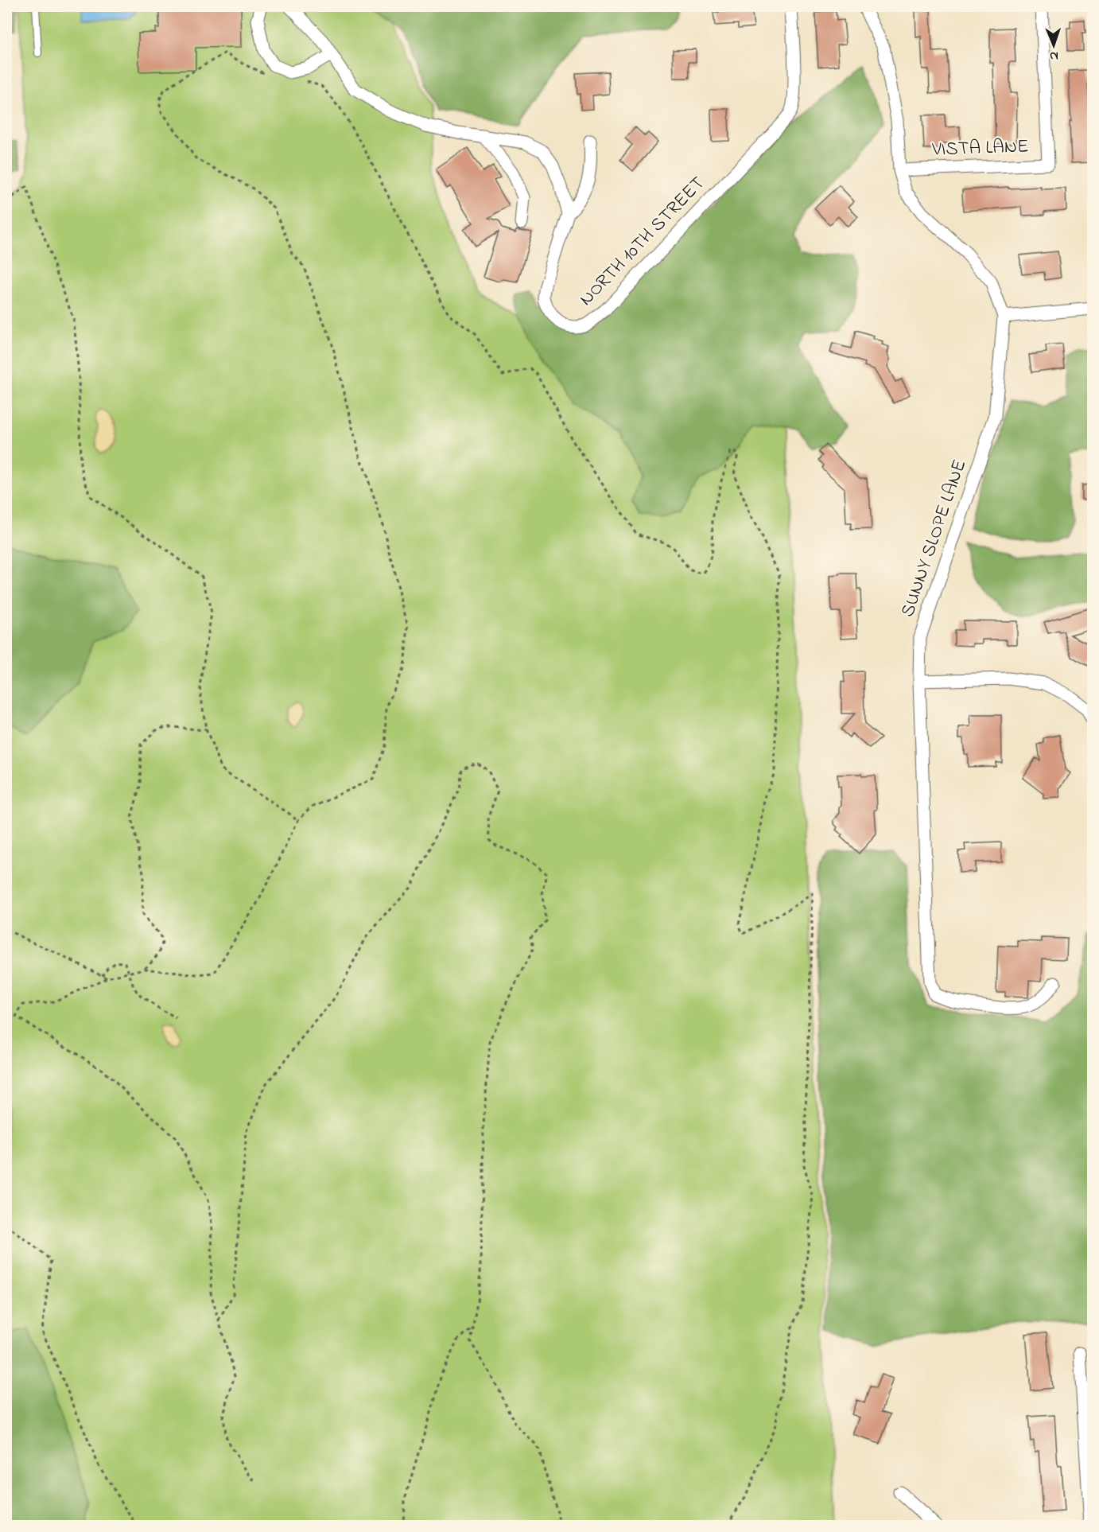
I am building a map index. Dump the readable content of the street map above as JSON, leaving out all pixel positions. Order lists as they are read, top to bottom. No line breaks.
{"streets":{"street":["VISTA LANE","NORTH 10TH STREET","SUNNY SLOPE LANE"]},"crossings":[["VISTA LANE","SUNNY SLOPE LANE"]],"north":"bottom"}
